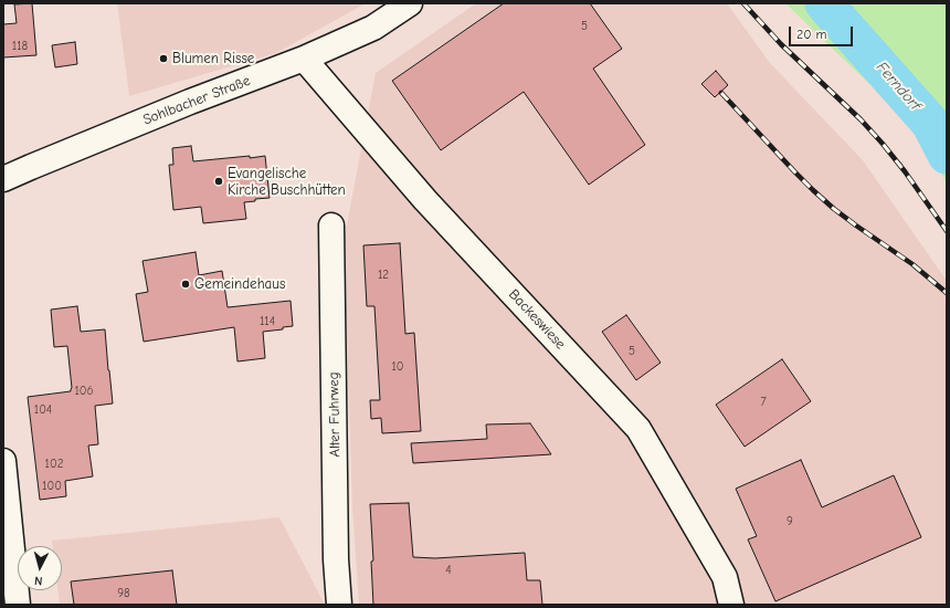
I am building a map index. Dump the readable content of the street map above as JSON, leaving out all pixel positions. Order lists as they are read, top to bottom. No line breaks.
{"streets":{"street":["Sohlbacher Straße","Backeswiese","Alter Fuhrweg"]},"crossings":[["Sohlbacher Straße","Backeswiese"]],"water":["Ferndorf"],"places":["Blumen Risse","Evangelische Kirche Buschhütten","Gemeindehaus"],"house_numbers":["5","118","12","114","5","10","106","7","104","102","100","9","4","98"],"scale_bar":"20 m","north":"bottom"}
